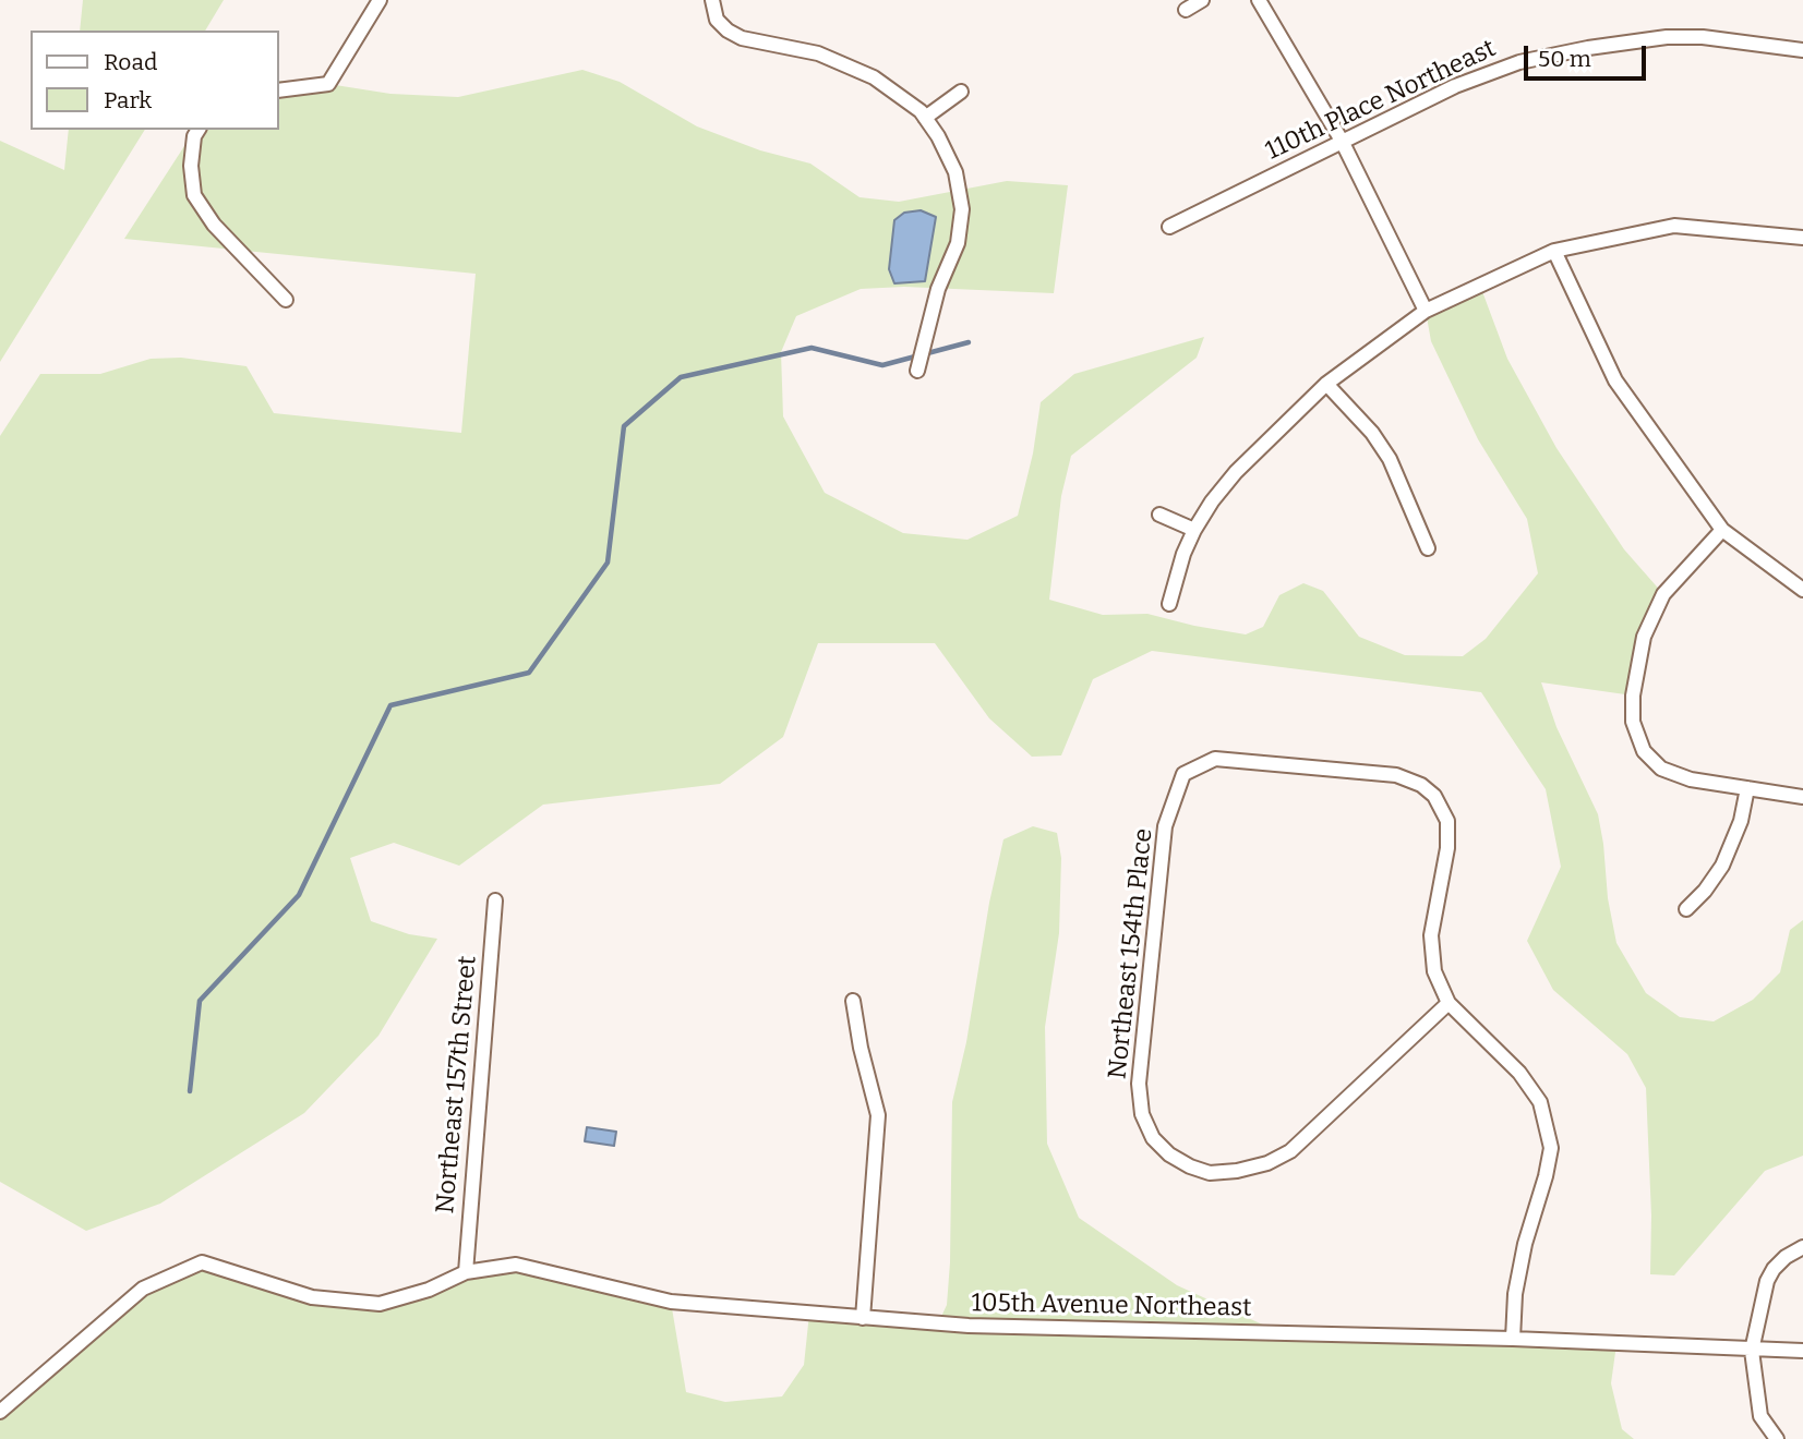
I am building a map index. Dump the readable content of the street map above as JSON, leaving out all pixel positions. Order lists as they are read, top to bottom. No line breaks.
{"streets":{"street":["110th Place Northeast","Northeast 154th Place","Northeast 157th Street","105th Avenue Northeast"]},"crossings":[["Northeast 157th Street","105th Avenue Northeast"]],"legend":["Road","Park"],"scale_bar":"50 m"}
